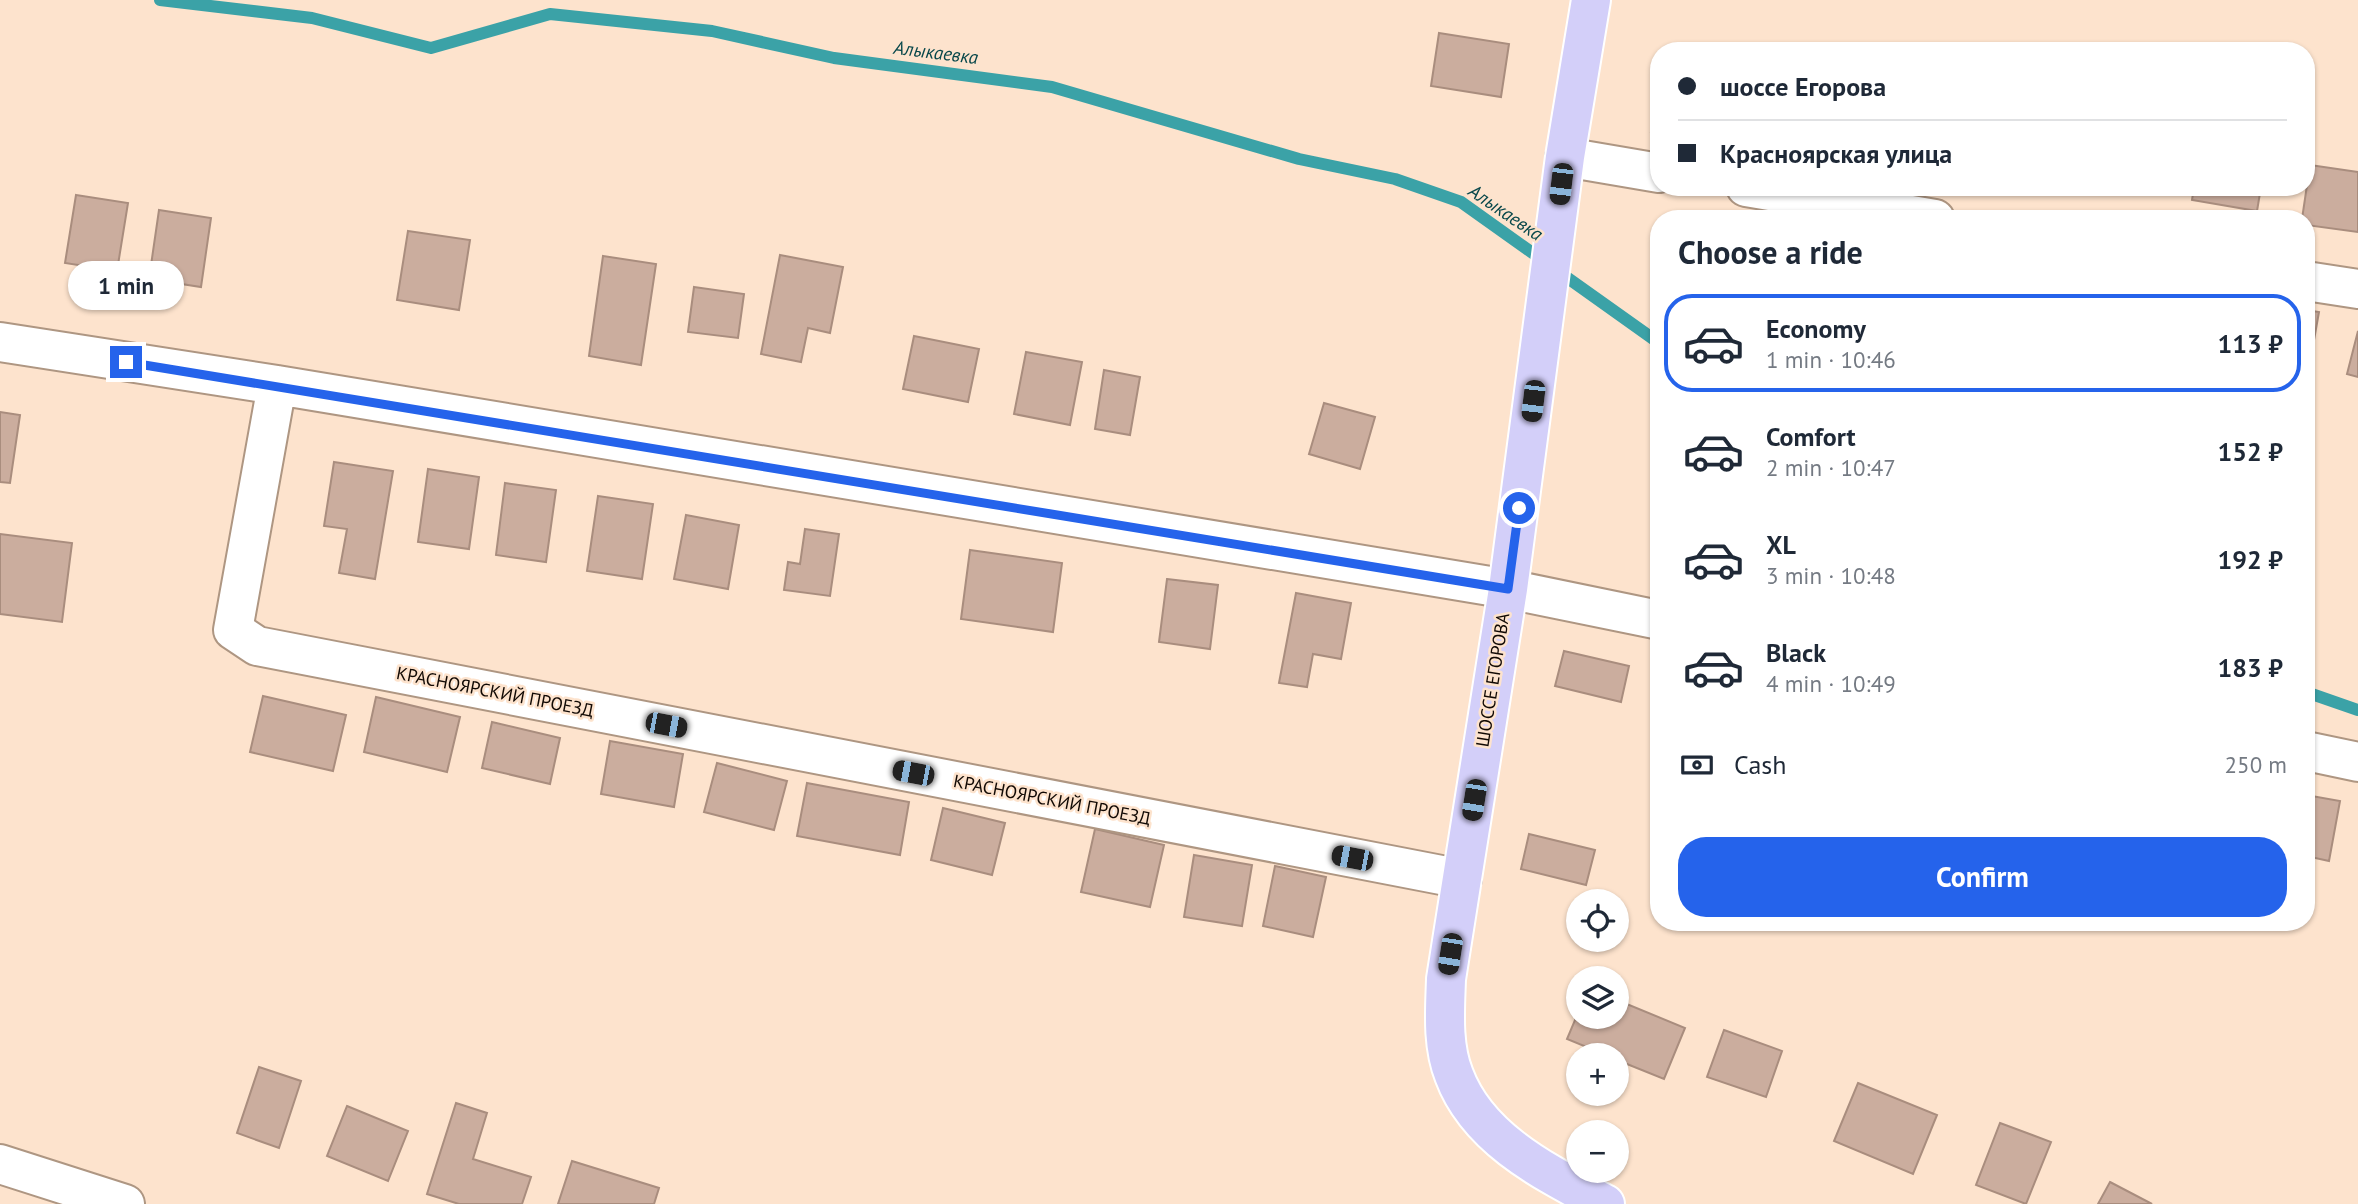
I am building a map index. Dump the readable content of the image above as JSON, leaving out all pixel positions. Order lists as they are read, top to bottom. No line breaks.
{"streets":{"main road":["ШОССЕ ЕГОРОВА"],"street":["КРАСНОЯРСКИЙ ПРОЕЗД"]},"crossings":[["ШОССЕ ЕГОРОВА","КРАСНОЯРСКИЙ ПРОЕЗД"]],"water":["Алыкаевка"],"page":{"banner":["шоссе Егорова","Красноярская улица"],"heading":"Choose a ride","bubble":"1 min","list":[{"name":"Economy","note":"1 min · 10:46","value":"113 ₽"},{"name":"Comfort","note":"2 min · 10:47","value":"152 ₽"},{"name":"XL","note":"3 min · 10:48","value":"192 ₽"},{"name":"Black","note":"4 min · 10:49","value":"183 ₽"}],"pay":["Cash","250 m"],"buttons":"Confirm","map_buttons":["+","−"]}}
